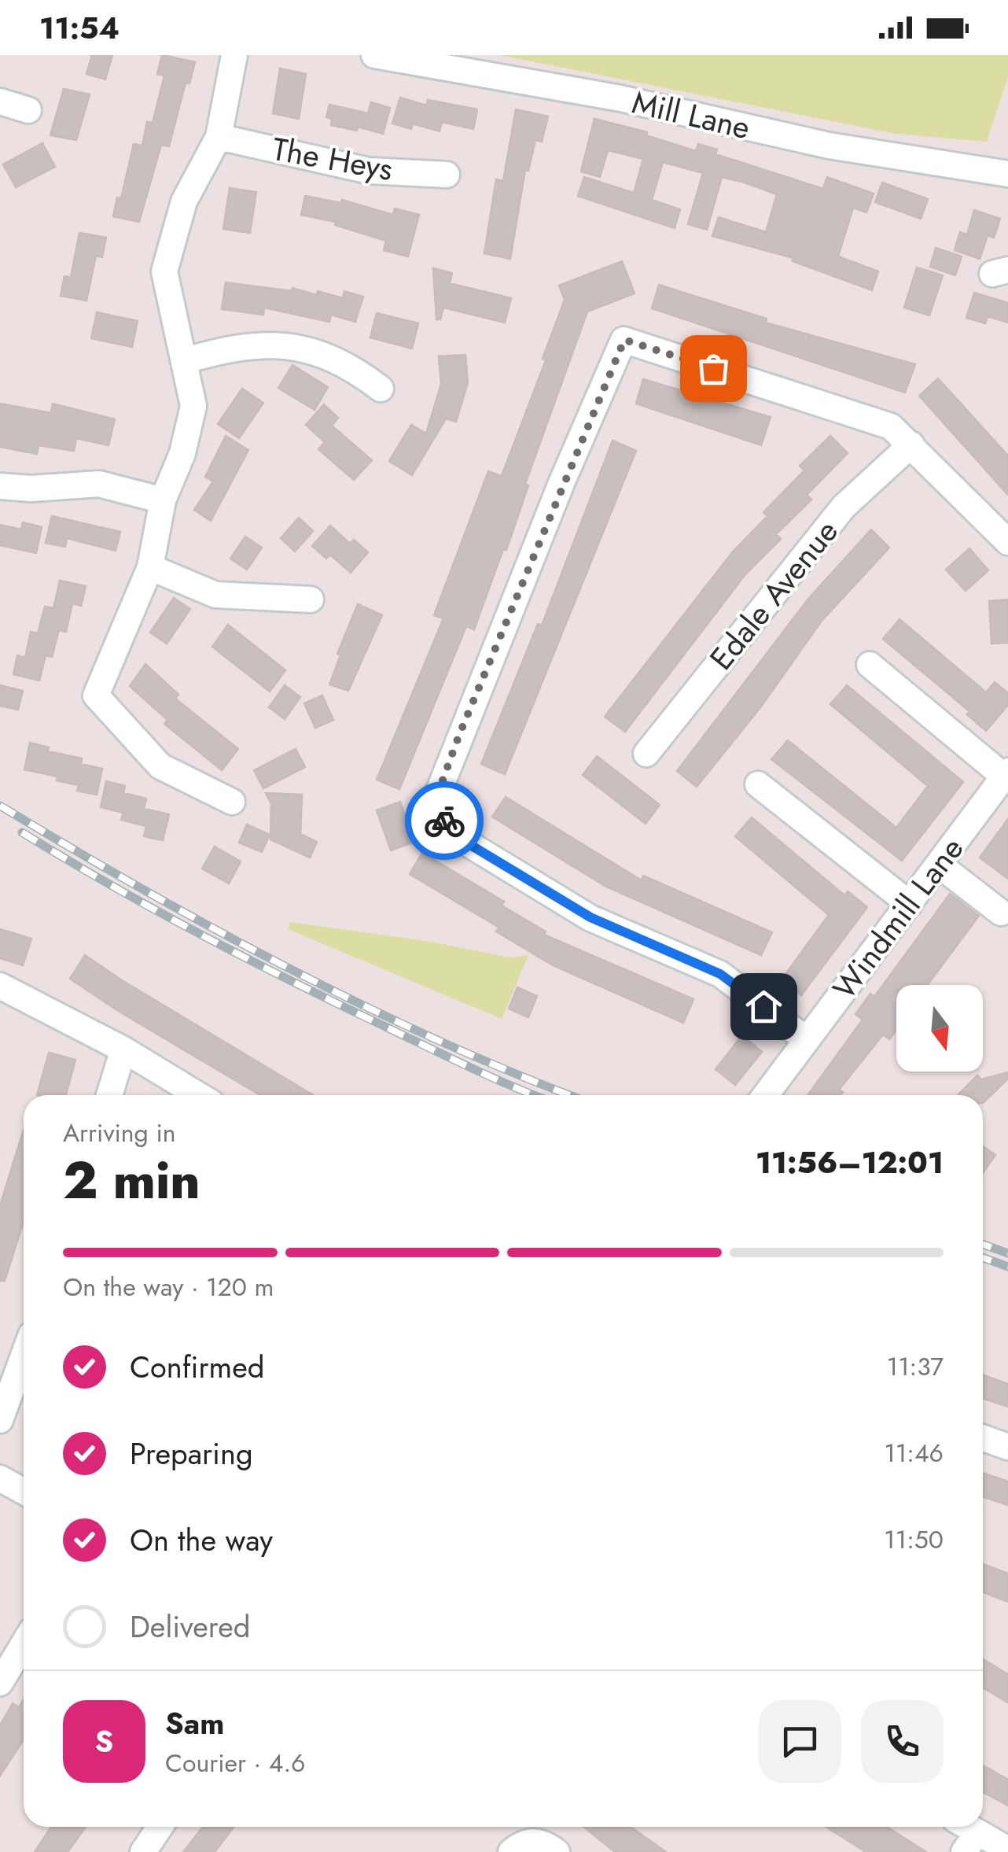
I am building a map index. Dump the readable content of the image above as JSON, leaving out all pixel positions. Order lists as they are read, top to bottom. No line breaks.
{"streets":{"street":["Mill Lane","The Heys","Edale Avenue","Windmill Lane"]},"north":"bottom","page":{"status":"11:54","heading":["2 min","Arriving in","11:56–12:01"],"panel":["Sam","Courier · 4.6"],"bar":"On the way · 120 m","list":[["Confirmed","11:37"],["Preparing","11:46"],["On the way","11:50"],"Delivered"],"round":"S"}}
